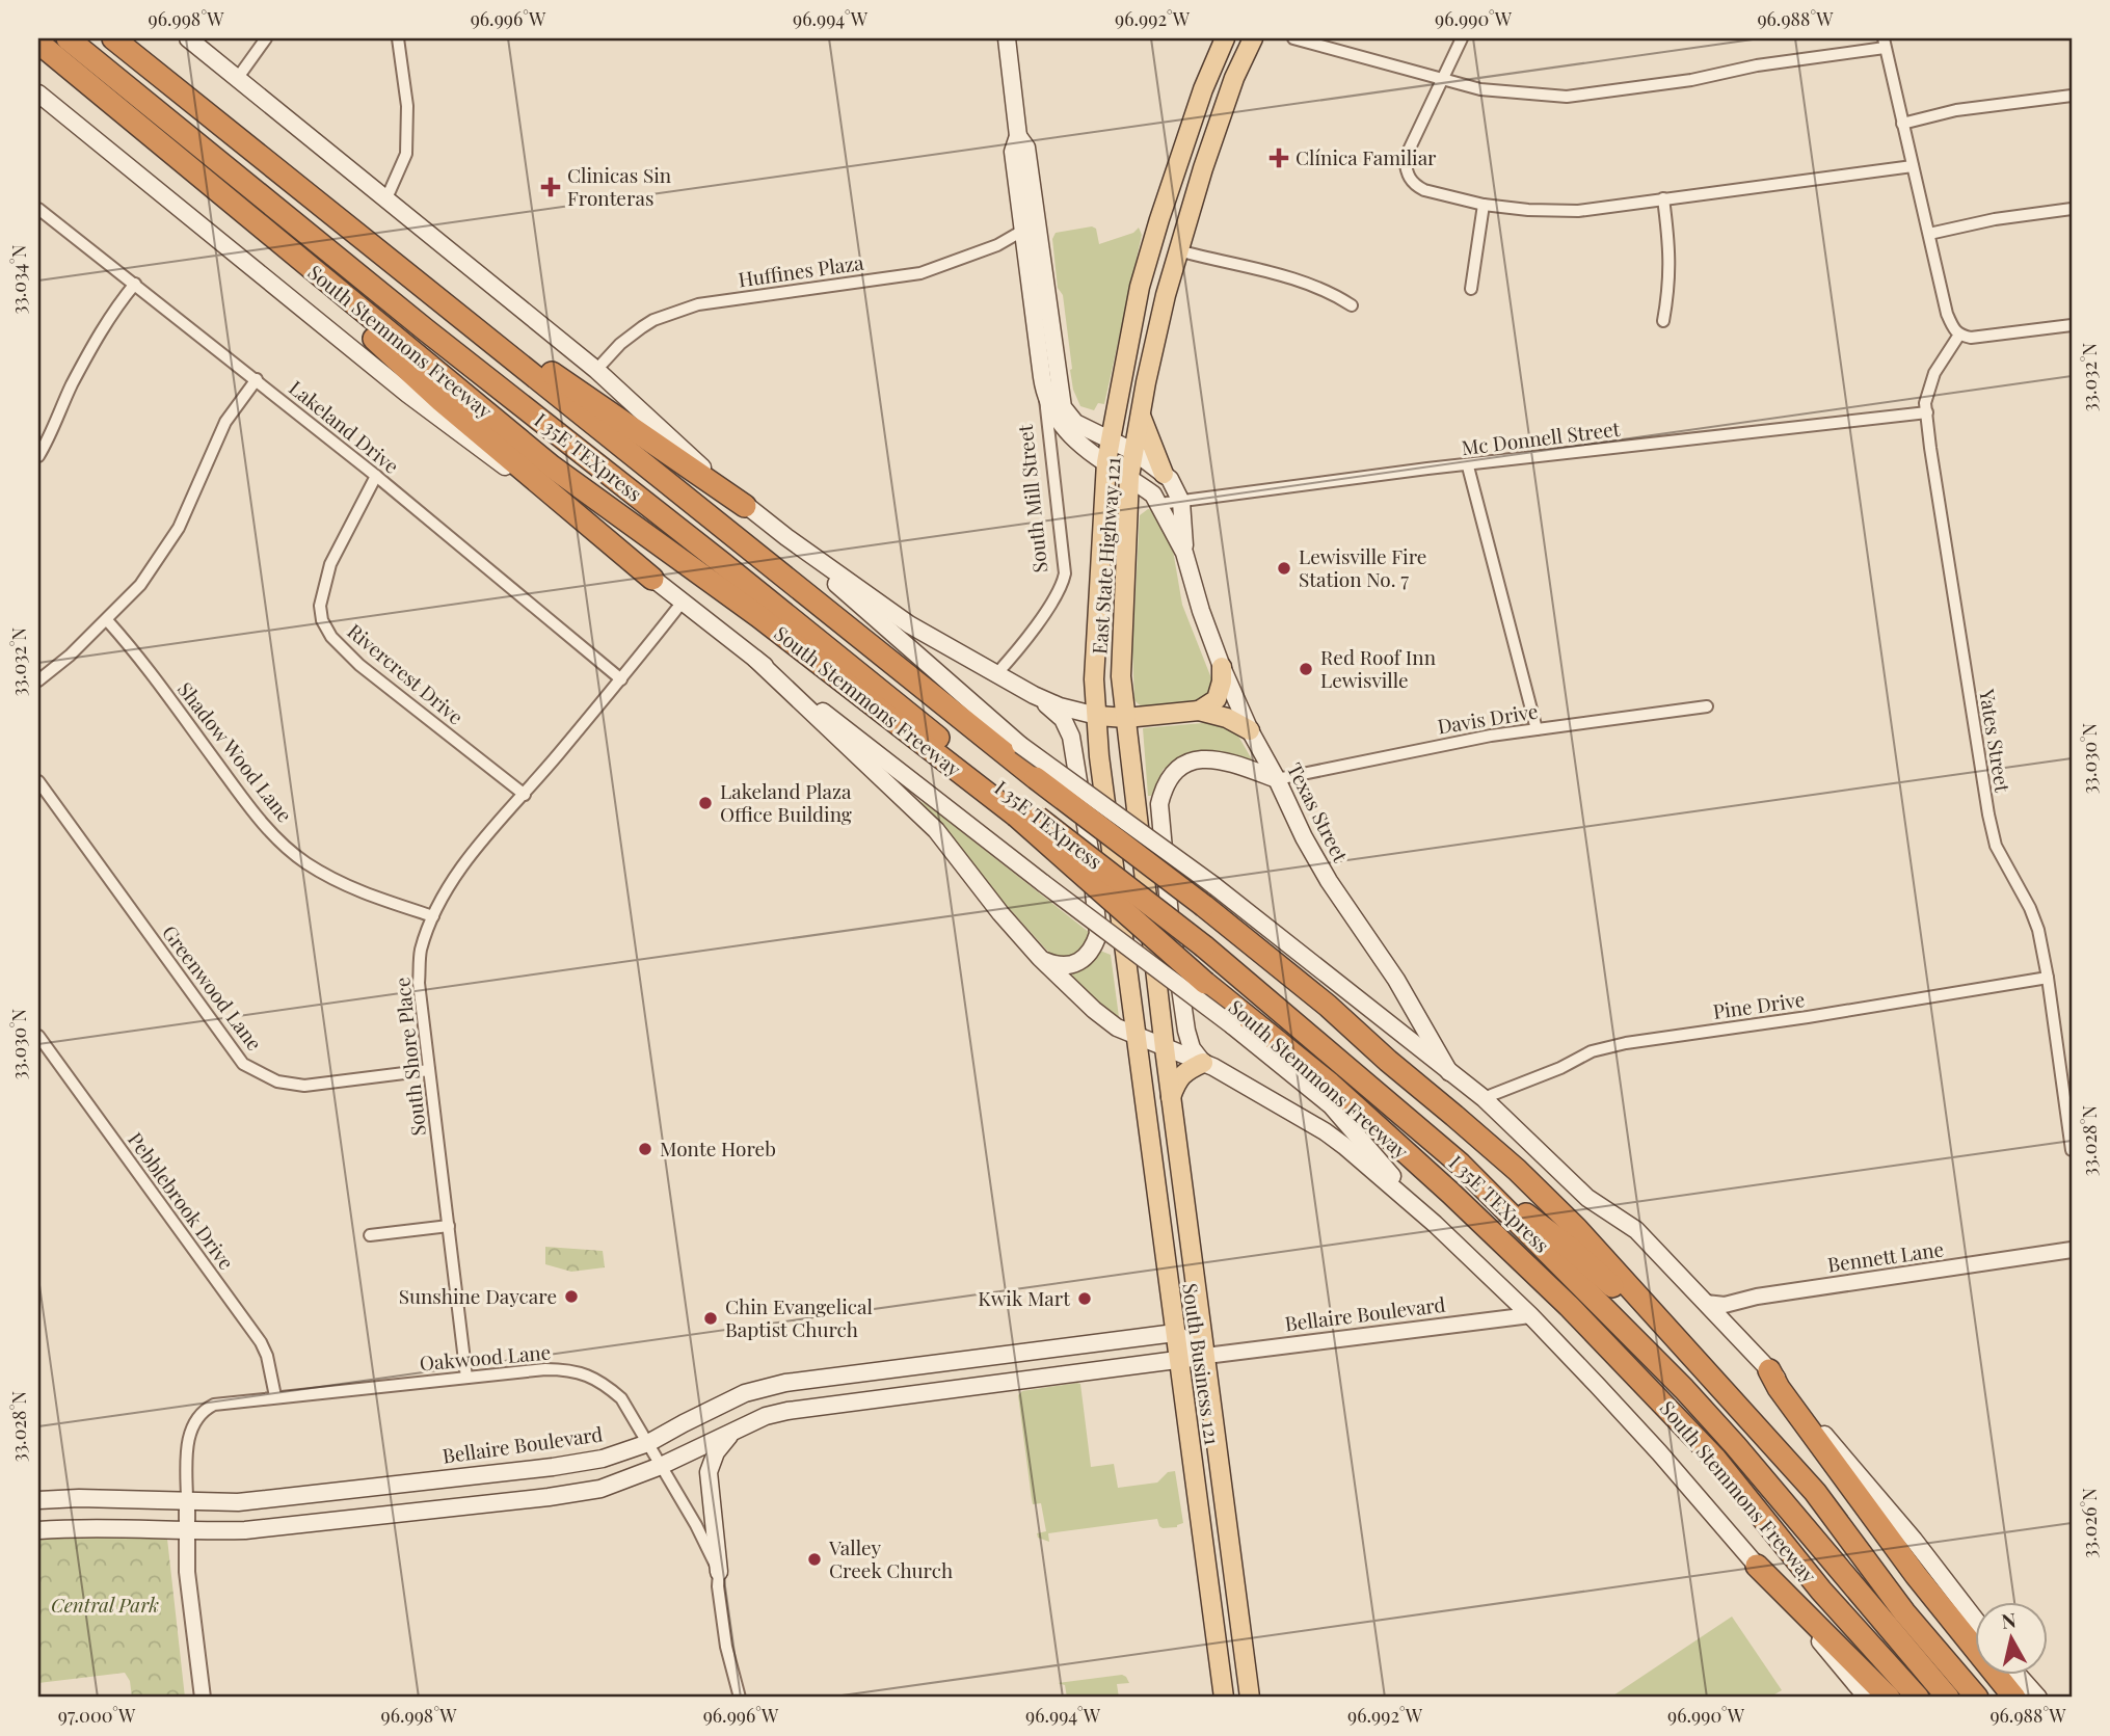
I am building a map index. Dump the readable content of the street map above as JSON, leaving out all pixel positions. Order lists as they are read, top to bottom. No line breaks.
{"streets":{"highway":["South Stemmons Freeway","I 35E TEXpress"],"main road":["South Mill Street","East State Highway 121","Texas Street","Bellaire Boulevard","South Business 121"],"street":["Huffines Plaza","Lakeland Drive","Mc Donnell Street","Rivercrest Drive","Davis Drive","Yates Street","Shadow Wood Lane","Greenwood Lane","Pine Drive","South Shore Place","Pebblebrook Drive","Bennett Lane","Oakwood Lane"]},"crossings":[["Huffines Plaza","South Mill Street"],["South Stemmons Freeway","I 35E TEXpress"],["South Stemmons Freeway","East State Highway 121"],["South Stemmons Freeway","South Shore Place"],["South Stemmons Freeway","Bellaire Boulevard"],["South Stemmons Freeway","South Business 121"],["Lakeland Drive","Rivercrest Drive"],["Lakeland Drive","South Shore Place"],["Mc Donnell Street","Yates Street"],["Mc Donnell Street","Texas Street"],["South Mill Street","East State Highway 121"],["South Mill Street","Texas Street"],["East State Highway 121","Texas Street"],["East State Highway 121","South Business 121"],["Rivercrest Drive","South Shore Place"],["Davis Drive","Texas Street"],["Yates Street","Pine Drive"],["Shadow Wood Lane","South Shore Place"],["Greenwood Lane","South Shore Place"],["South Shore Place","Oakwood Lane"],["Pebblebrook Drive","Oakwood Lane"],["Bellaire Boulevard","Oakwood Lane"],["Bellaire Boulevard","South Business 121"]],"parks":["Central Park"],"places":{"health":["Clínica Familiar","Clinicas Sin Fronteras"],"other":["Lewisville Fire Station No. 7","Red Roof Inn Lewisville","Lakeland Plaza Office Building","Monte Horeb","Sunshine Daycare","Kwik Mart","Chin Evangelical Baptist Church","Valley Creek Church"]},"north":"top","coordinates":["96.998°W","96.996°W","96.994°W","96.992°W","96.990°W","96.988°W","33.034°N","33.032°N","33.030°N","33.028°N","33.026°N","97.000°W"]}
